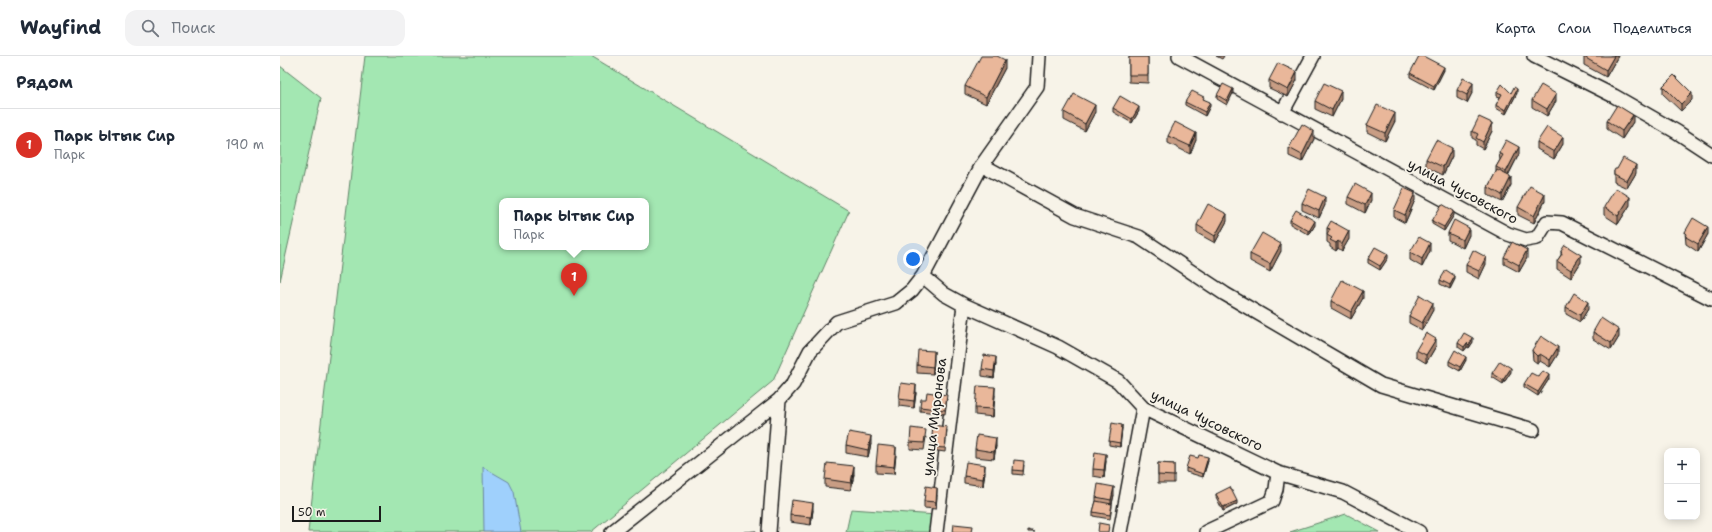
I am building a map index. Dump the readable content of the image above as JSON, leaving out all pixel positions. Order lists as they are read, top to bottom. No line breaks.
{"streets":{"street":["улица Чусовского","улица Миронова"]},"crossings":[["улица Чусовского","улица Миронова"]],"scale_bar":"50 m","page":{"header":"Wayfind","search":"Поиск","nav":["Карта","Слои","Поделиться"],"heading":"Рядом","list":[{"mark":"1","name":"Парк Ытык Сир","note":"Парк","value":"190 m"}],"popup":["Парк Ытык Сир","Парк"],"pins":"1","map_buttons":["+","−"],"scale":"50 m"}}
